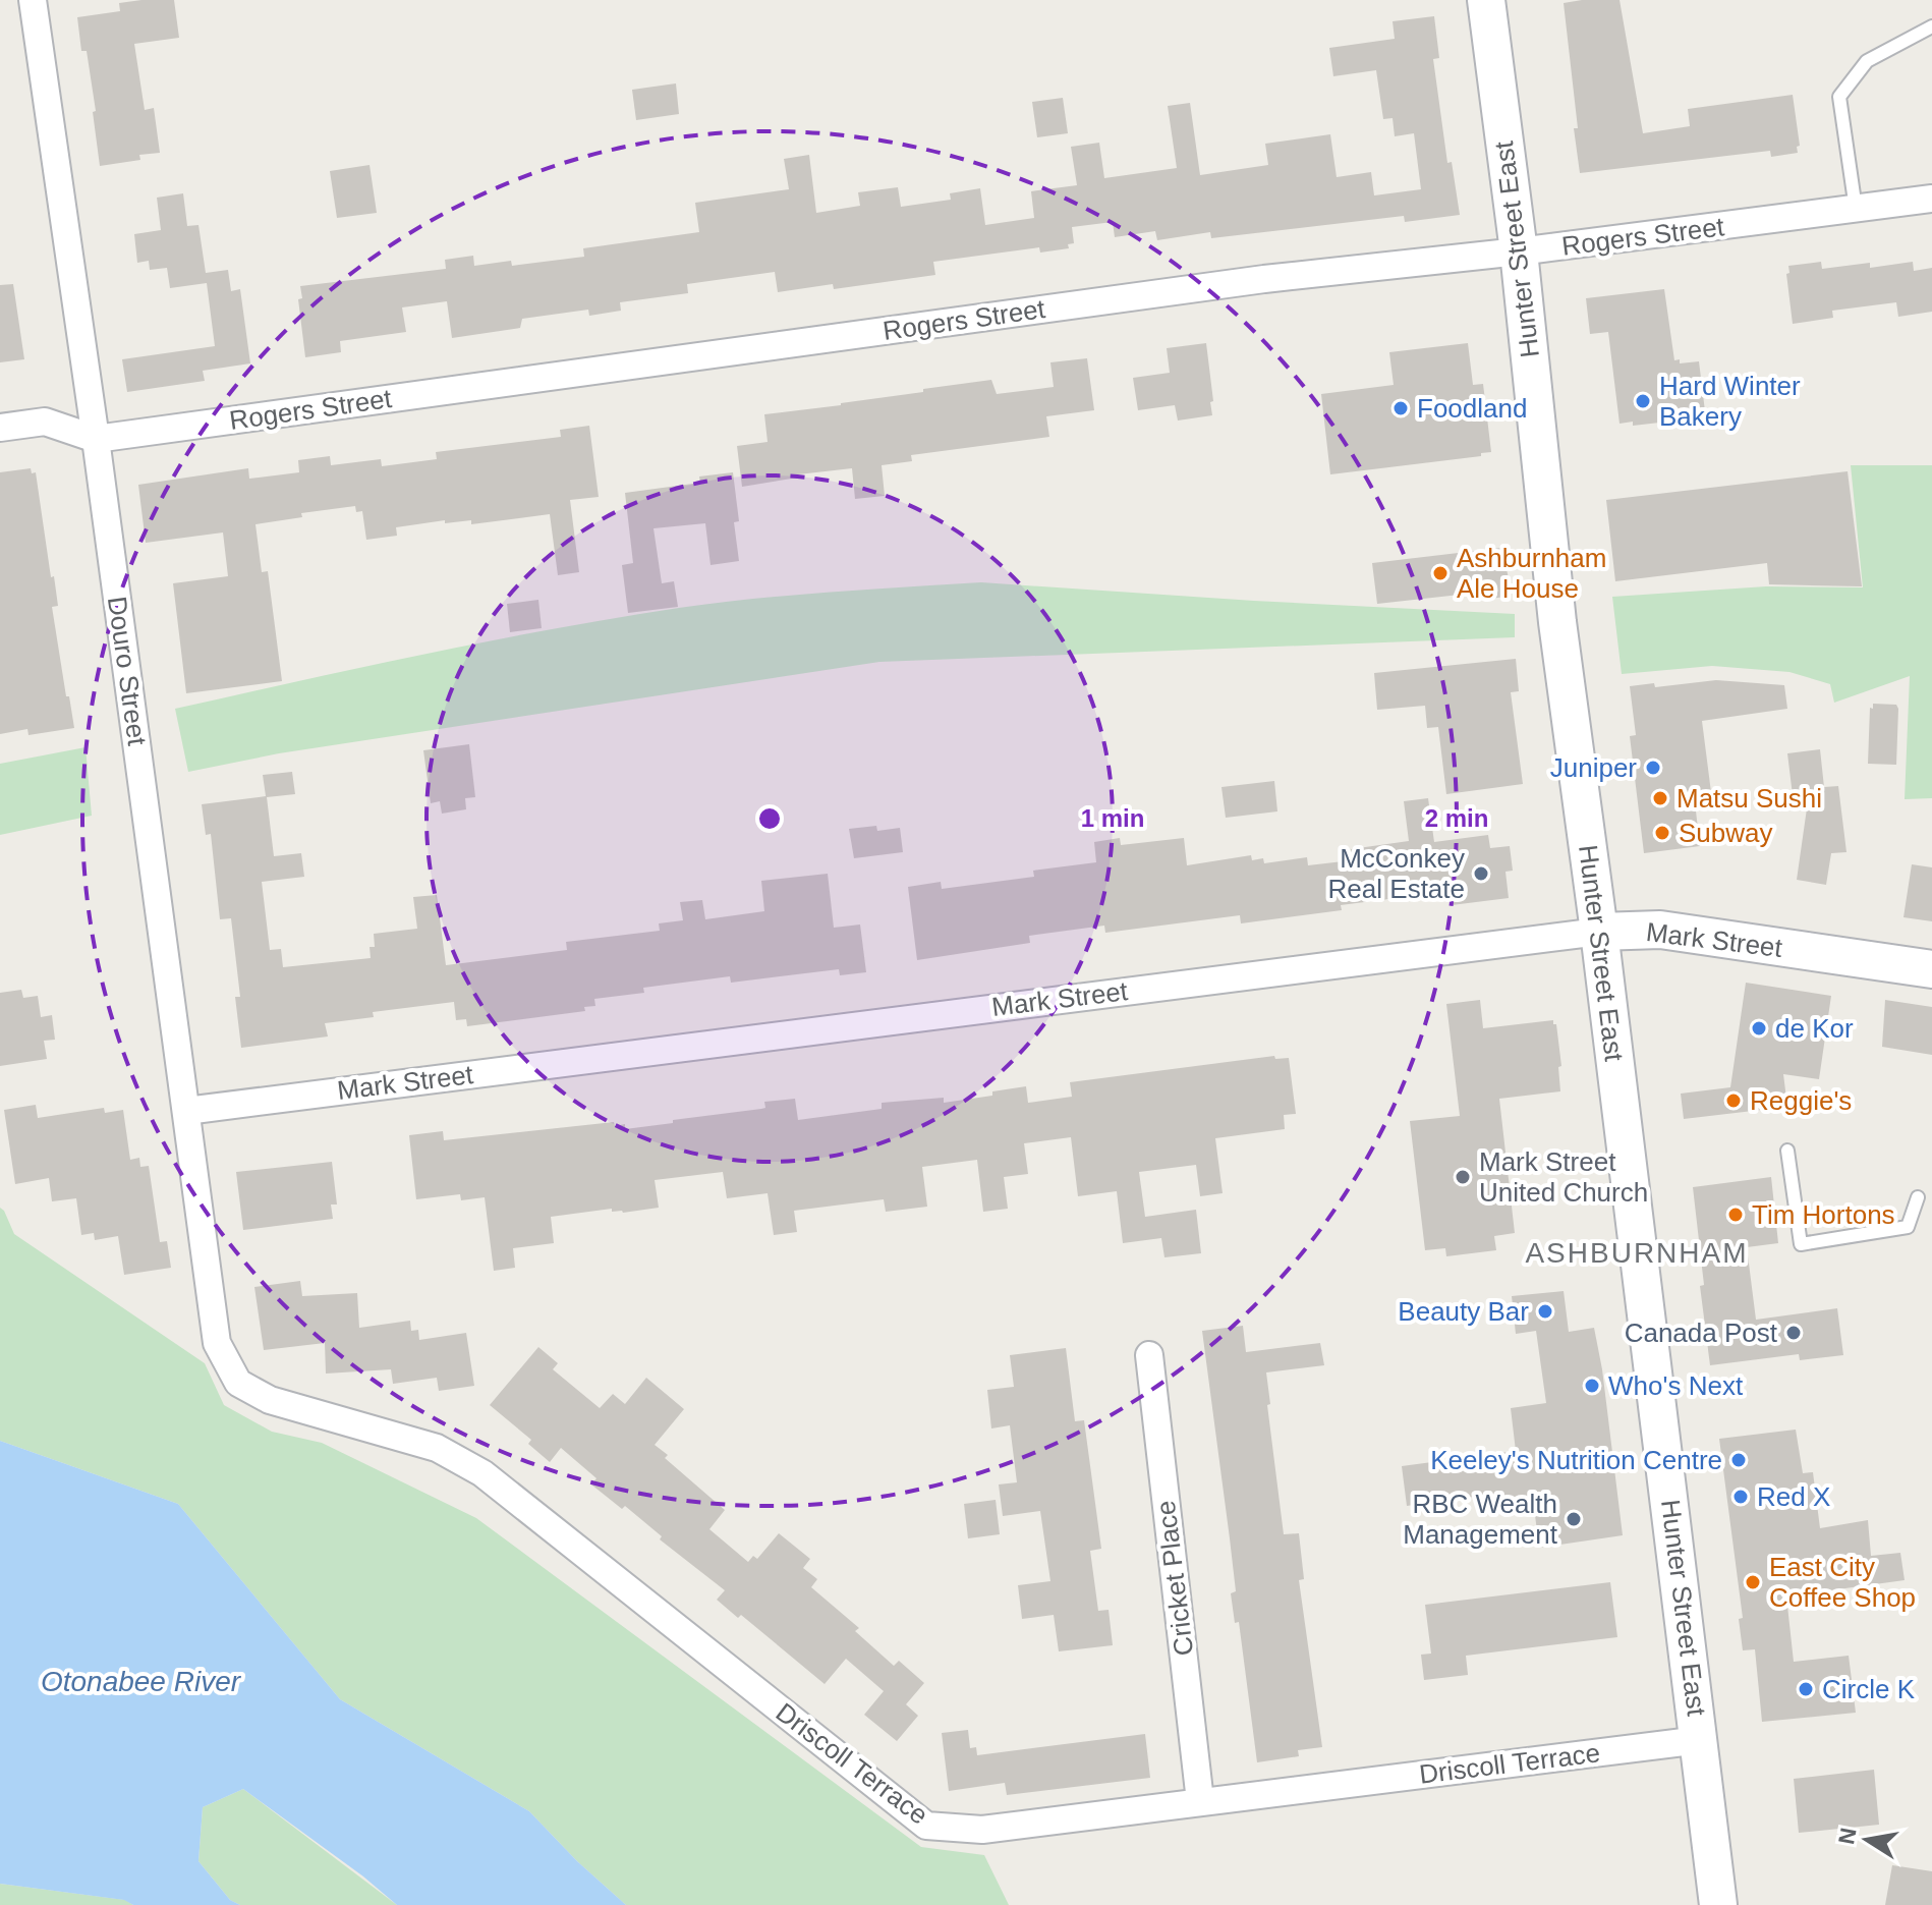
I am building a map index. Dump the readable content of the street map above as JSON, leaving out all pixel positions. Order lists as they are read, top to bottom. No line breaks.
{"streets":{"main road":["Hunter Street East","Mark Street"],"street":["Rogers Street","Douro Street","Cricket Place","Driscoll Terrace"]},"crossings":[["Rogers Street","Hunter Street East"],["Rogers Street","Douro Street"],["Hunter Street East","Mark Street"],["Hunter Street East","Driscoll Terrace"],["Douro Street","Mark Street"],["Douro Street","Driscoll Terrace"],["Cricket Place","Driscoll Terrace"]],"districts":["ASHBURNHAM"],"water":["Otonabee River"],"places":["Hard Winter Bakery","Foodland","Ashburnham Ale House","Juniper","Matsu Sushi","Subway","McConkey Real Estate","de Kor","Reggie's","Mark Street United Church","Tim Hortons","Beauty Bar","Canada Post","Who's Next","Keeley's Nutrition Centre","Red X","RBC Wealth Management","East City Coffee Shop","Circle K"],"north":"left","rings":["1 min","2 min"]}
